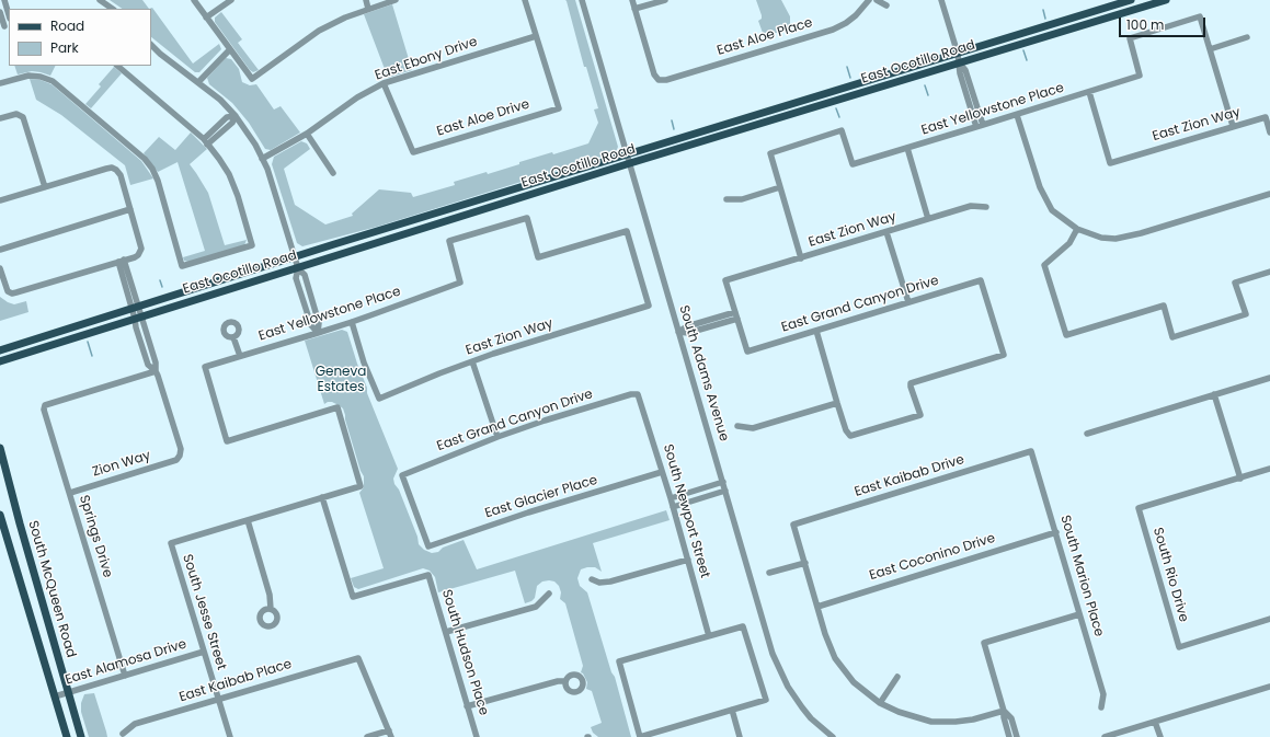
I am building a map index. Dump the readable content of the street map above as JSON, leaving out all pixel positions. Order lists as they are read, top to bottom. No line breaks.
{"streets":{"main road":["East Ocotillo Road","South McQueen Road"],"street":["East Aloe Place","East Ebony Drive","East Yellowstone Place","East Aloe Drive","East Zion Way","East Grand Canyon Drive","South Adams Avenue","Zion Way","East Kaibab Drive","East Glacier Place","South Newport Street","Springs Drive","East Coconino Drive","South Rio Drive","South Marion Place","South Jesse Street","South Hudson Place","East Alamosa Drive","East Kaibab Place"]},"crossings":[["East Ebony Drive","East Aloe Drive"],["East Ocotillo Road","South Adams Avenue"],["East Yellowstone Place","East Zion Way"],["East Yellowstone Place","South Hudson Place"],["East Grand Canyon Drive","East Glacier Place"],["East Grand Canyon Drive","South Newport Street"],["Zion Way","Springs Drive"],["East Kaibab Drive","South Marion Place"],["East Glacier Place","South Newport Street"],["Springs Drive","East Alamosa Drive"],["East Coconino Drive","South Marion Place"],["South McQueen Road","East Alamosa Drive"],["South Jesse Street","East Alamosa Drive"],["South Jesse Street","East Kaibab Place"]],"parks":["Geneva Estates"],"legend":["Road","Park"],"scale_bar":"100 m"}
